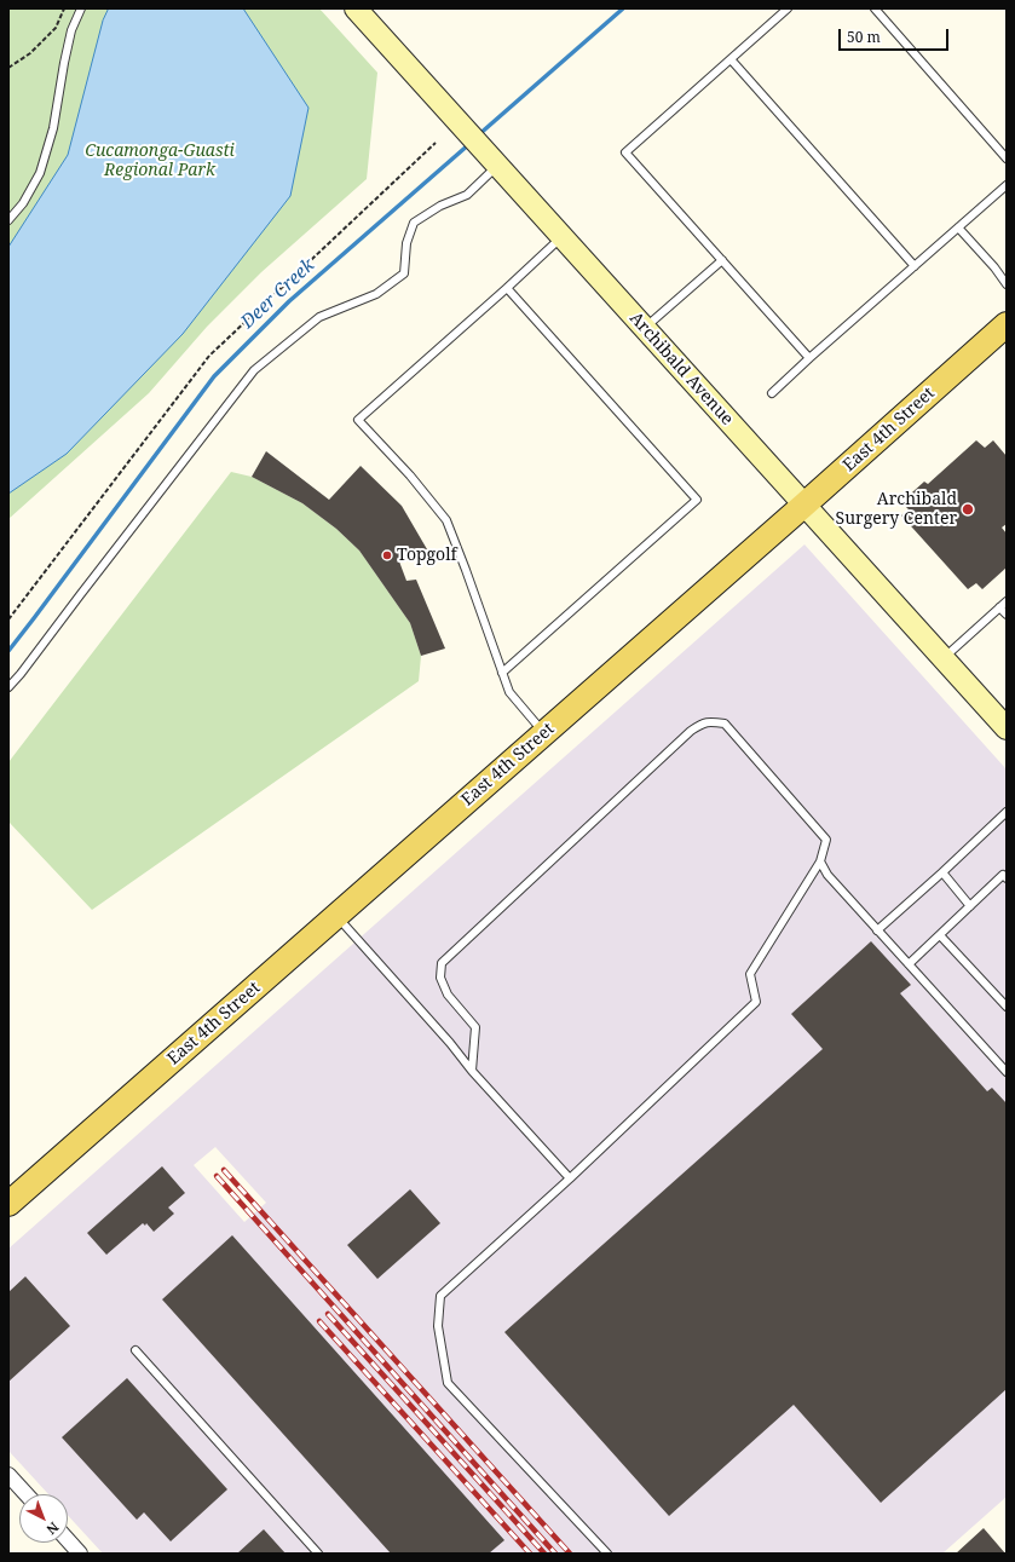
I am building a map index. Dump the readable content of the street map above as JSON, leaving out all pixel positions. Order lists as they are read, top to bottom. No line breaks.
{"streets":{"main road":["Archibald Avenue","East 4th Street"]},"crossings":[["Archibald Avenue","East 4th Street"]],"water":["Deer Creek"],"parks":["Cucamonga-Guasti Regional Park"],"places":["Archibald Surgery Center","Topgolf"],"scale_bar":"50 m","north":"bottom right"}
